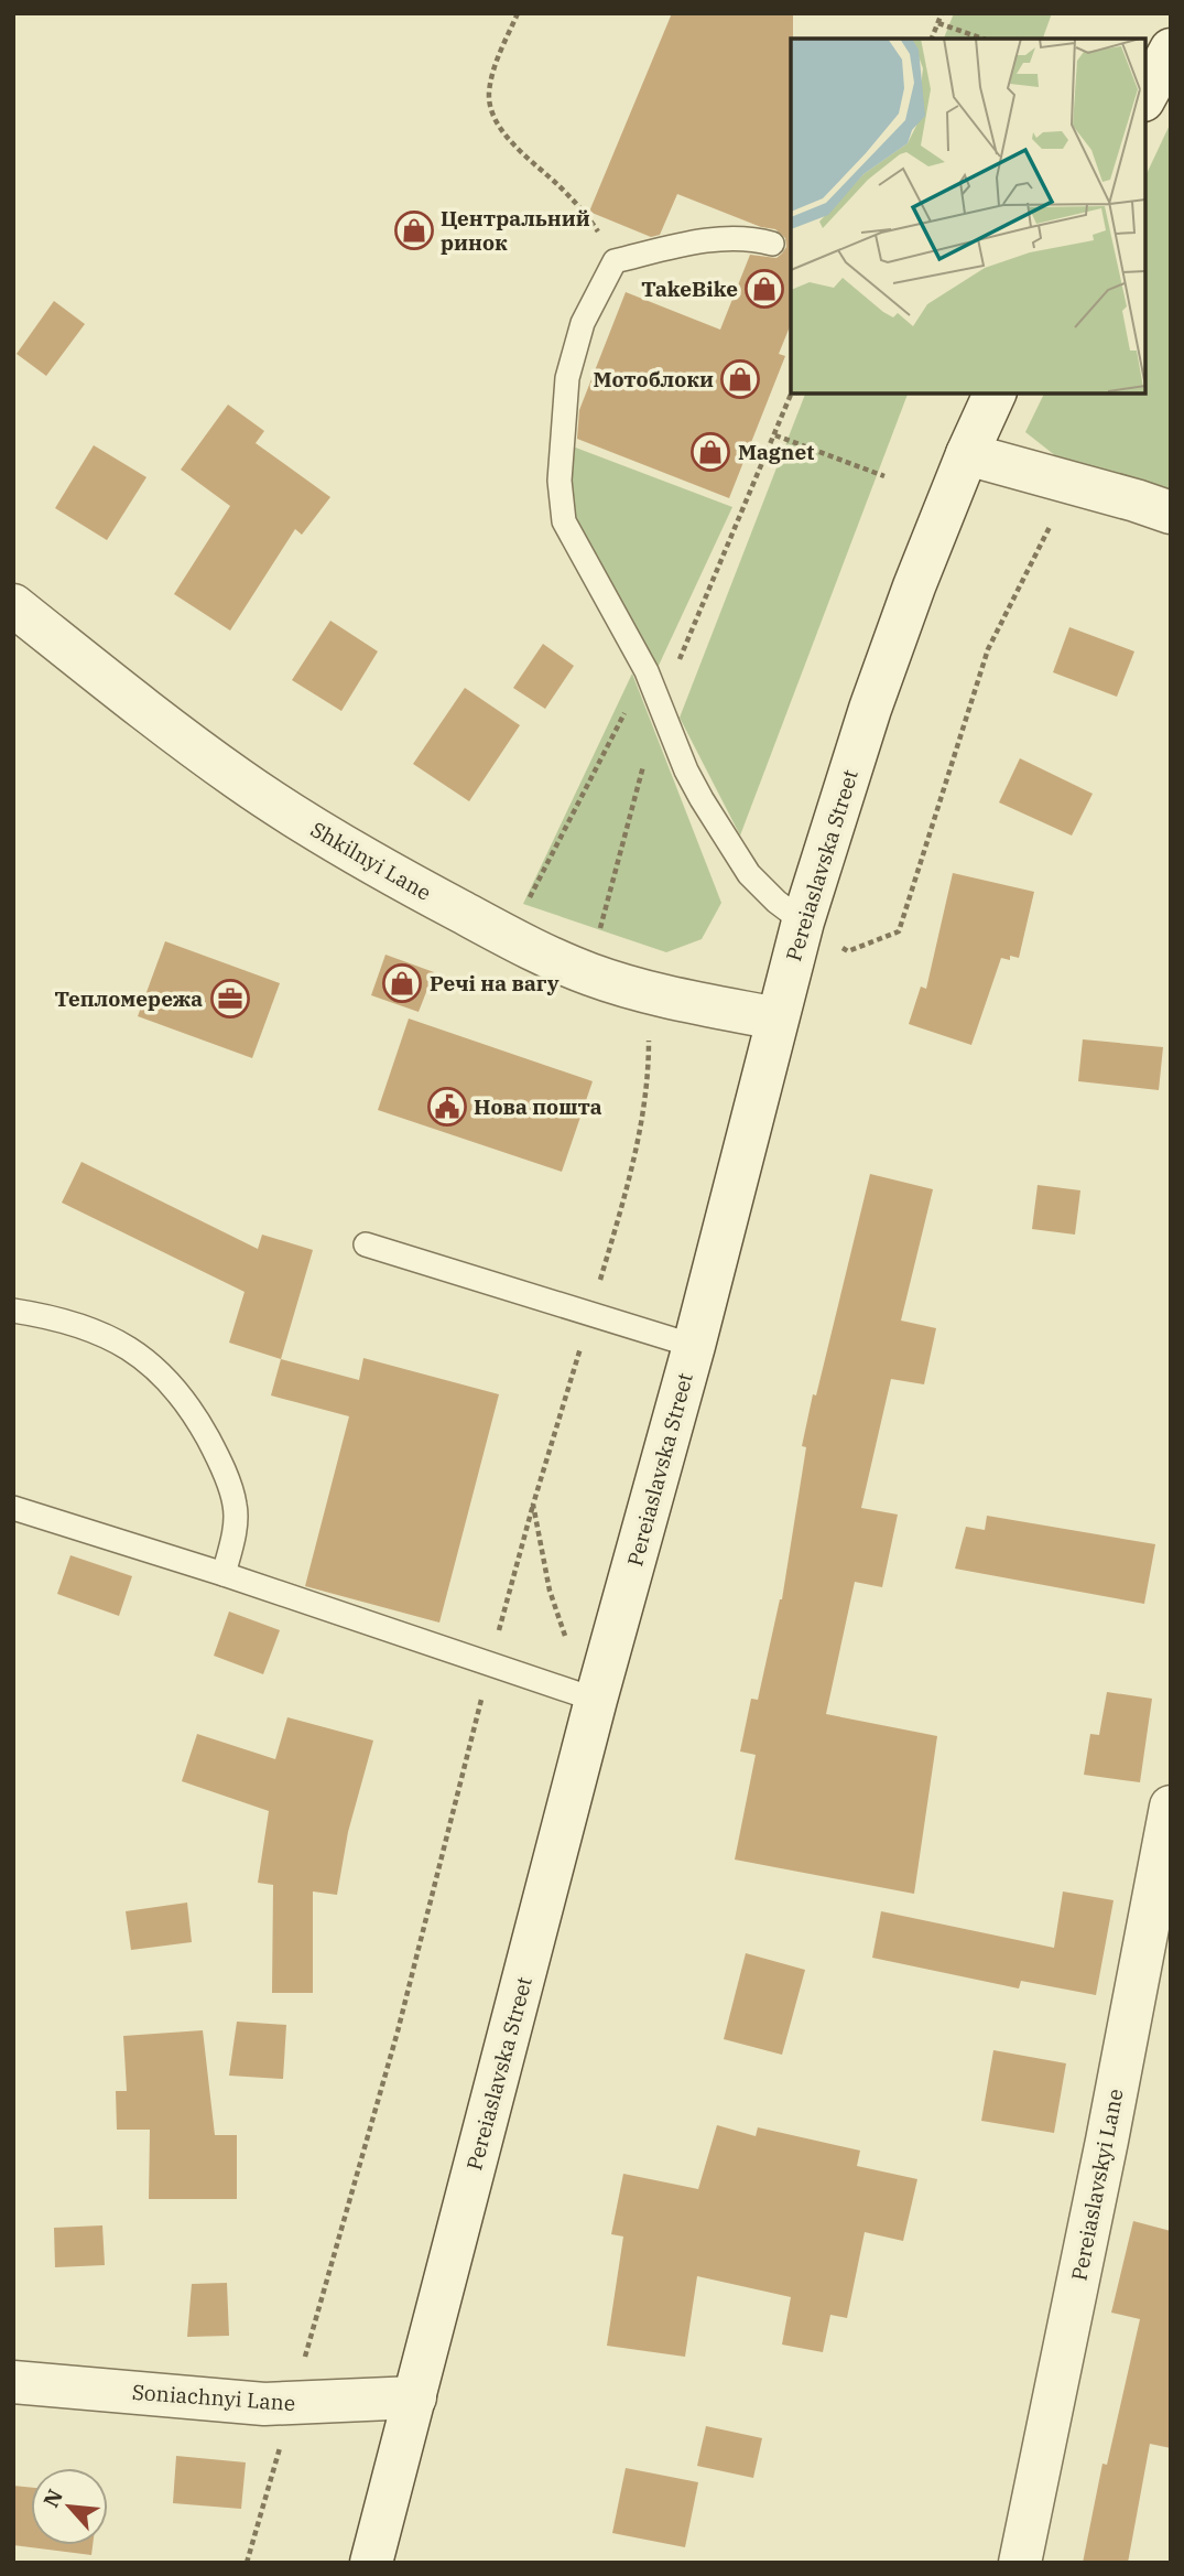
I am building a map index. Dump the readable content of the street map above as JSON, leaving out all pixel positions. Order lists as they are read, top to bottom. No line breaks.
{"streets":{"main road":["Shkilnyi Lane","Pereiaslavska Street","Pereiaslavskyi Lane","Soniachnyi Lane"]},"crossings":[["Shkilnyi Lane","Pereiaslavska Street"],["Pereiaslavska Street","Soniachnyi Lane"]],"places":{"shop":["Центральний ринок","TakeBike","Мотоблоки","Magnet","Речі на вагу"],"office":["Тепломережа"],"public building":["Нова пошта"]},"north":"top left"}
